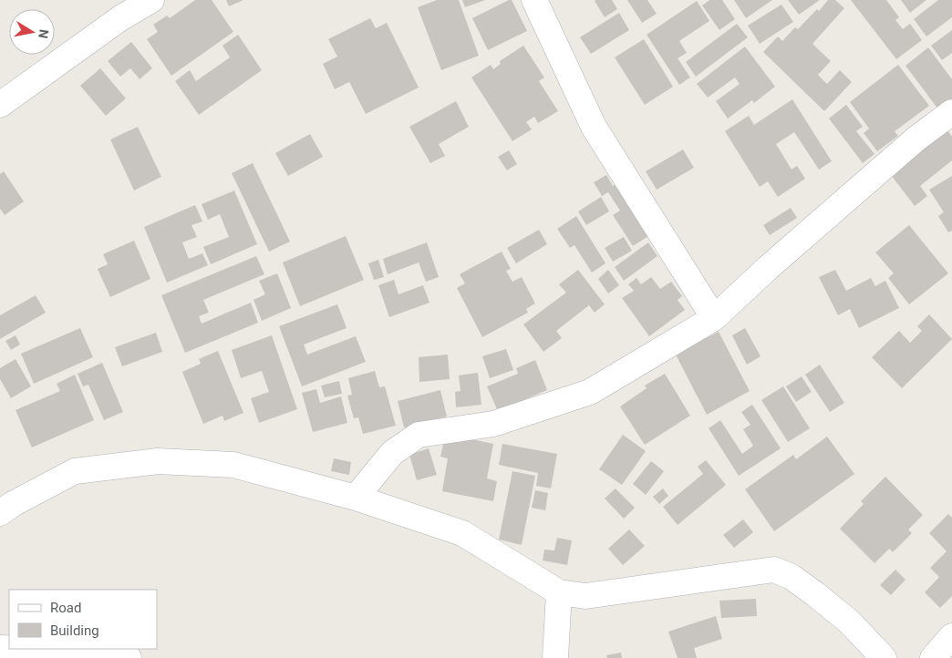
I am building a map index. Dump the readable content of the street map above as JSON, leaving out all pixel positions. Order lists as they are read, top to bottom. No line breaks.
{"legend":["Road","Building"],"north":"right"}
